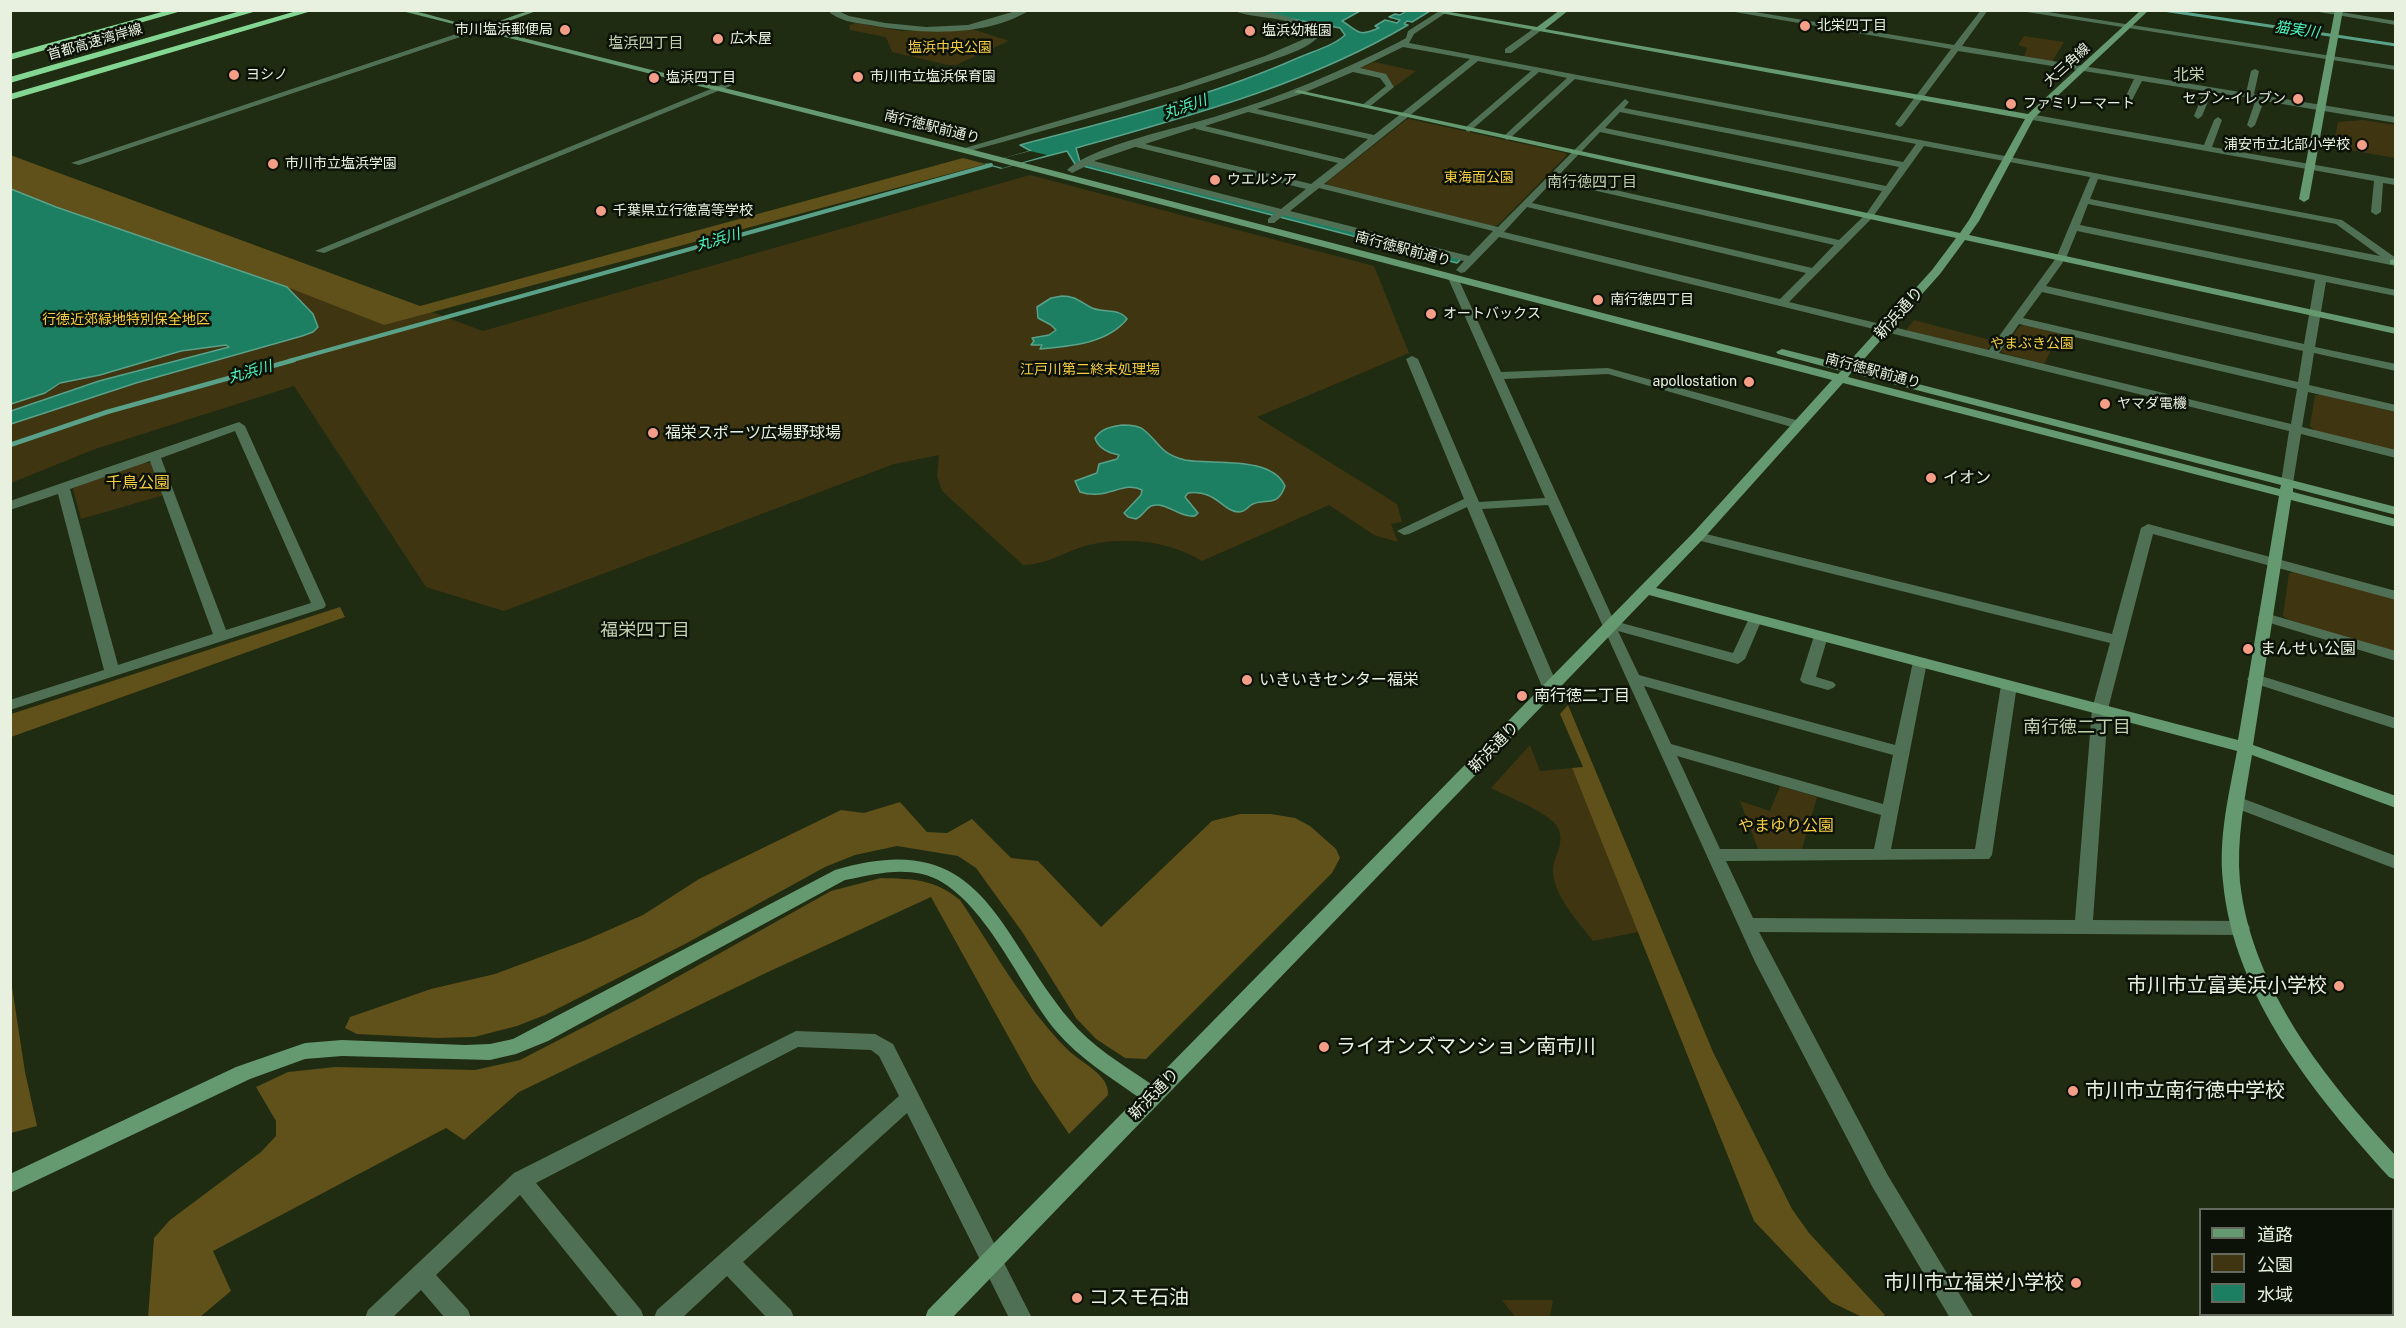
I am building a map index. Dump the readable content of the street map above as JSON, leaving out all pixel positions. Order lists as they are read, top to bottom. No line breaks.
{"streets":{"highway":["首都高速湾岸線"],"street":["大三角線","南行徳駅前通り","新浜通り"]},"crossings":[["大三角線","新浜通り"],["南行徳駅前通り","新浜通り"]],"districts":["塩浜四丁目","北栄","南行徳四丁目","福栄四丁目","南行徳二丁目"],"water":["猫実川","丸浜川"],"parks":["塩浜中央公園","東海面公園","行徳近郊緑地特別保全地区","やまぶき公園","江戸川第二終末処理場","千鳥公園","やまゆり公園"],"places":["北栄四丁目","市川塩浜郵便局","塩浜幼稚園","広木屋","ヨシノ","市川市立塩浜保育園","塩浜四丁目","セブン-イレブン","ファミリーマート","浦安市立北部小学校","市川市立塩浜学園","ウエルシア","千葉県立行徳高等学校","南行徳四丁目","オートバックス","apollostation","ヤマダ電機","福栄スポーツ広場野球場","イオン","まんせい公園","いきいきセンター福栄","南行徳二丁目","市川市立富美浜小学校","ライオンズマンション南市川","市川市立南行徳中学校","市川市立福栄小学校","コスモ石油"],"legend":["道路","公園","水域"]}
